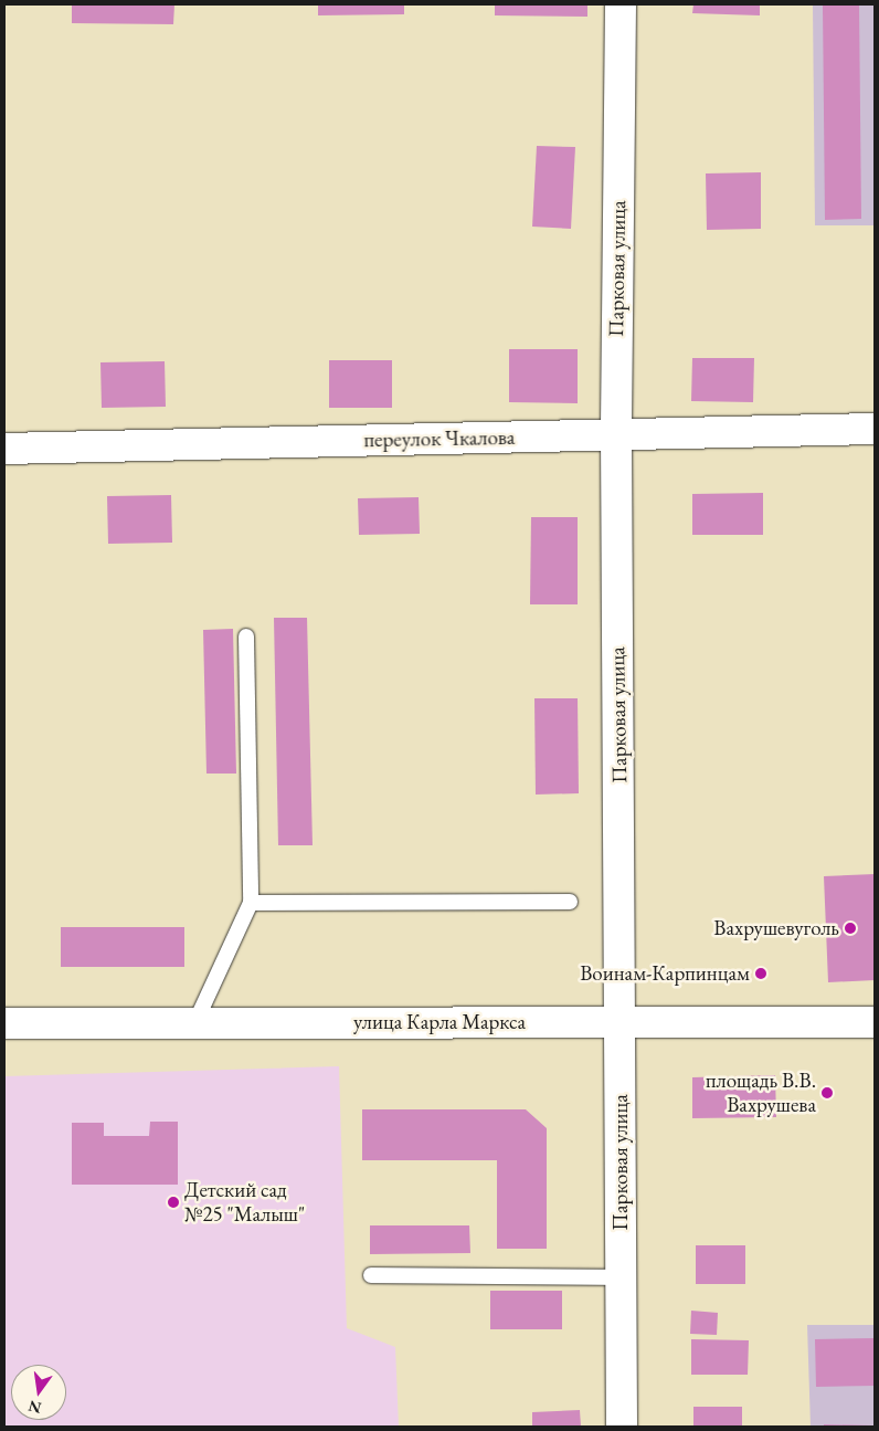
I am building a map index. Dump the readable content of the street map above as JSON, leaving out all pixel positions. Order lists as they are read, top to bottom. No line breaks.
{"streets":{"street":["Парковая улица","переулок Чкалова","улица Карла Маркса"]},"crossings":[["Парковая улица","переулок Чкалова"],["Парковая улица","улица Карла Маркса"]],"places":["Вахрушевуголь","Воинам-Карпинцам","площадь В.В. Вахрушева","Детский сад №25 \"Малыш\""],"north":"bottom"}
